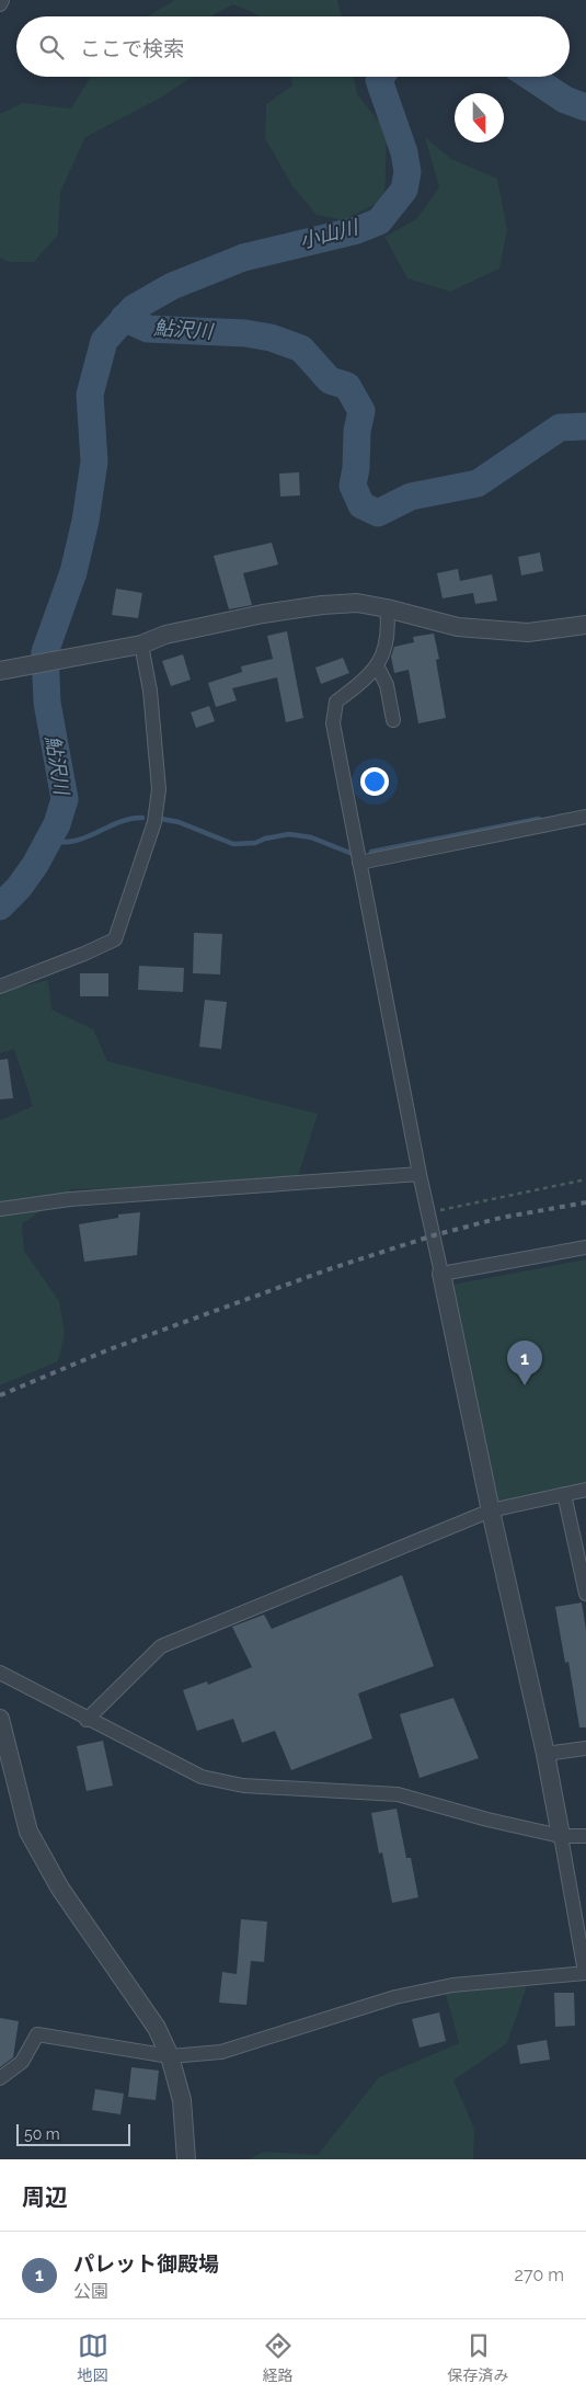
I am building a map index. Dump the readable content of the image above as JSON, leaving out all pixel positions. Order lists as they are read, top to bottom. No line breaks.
{"water":["小山川","鮎沢川"],"scale_bar":"50 m","north":"bottom","page":{"search":"ここで検索","pins":"1","scale":"50 m","heading":"周辺","list":[{"mark":"1","name":"パレット御殿場","note":"公園","value":"270 m"}],"nav":["地図","経路","保存済み"]}}
